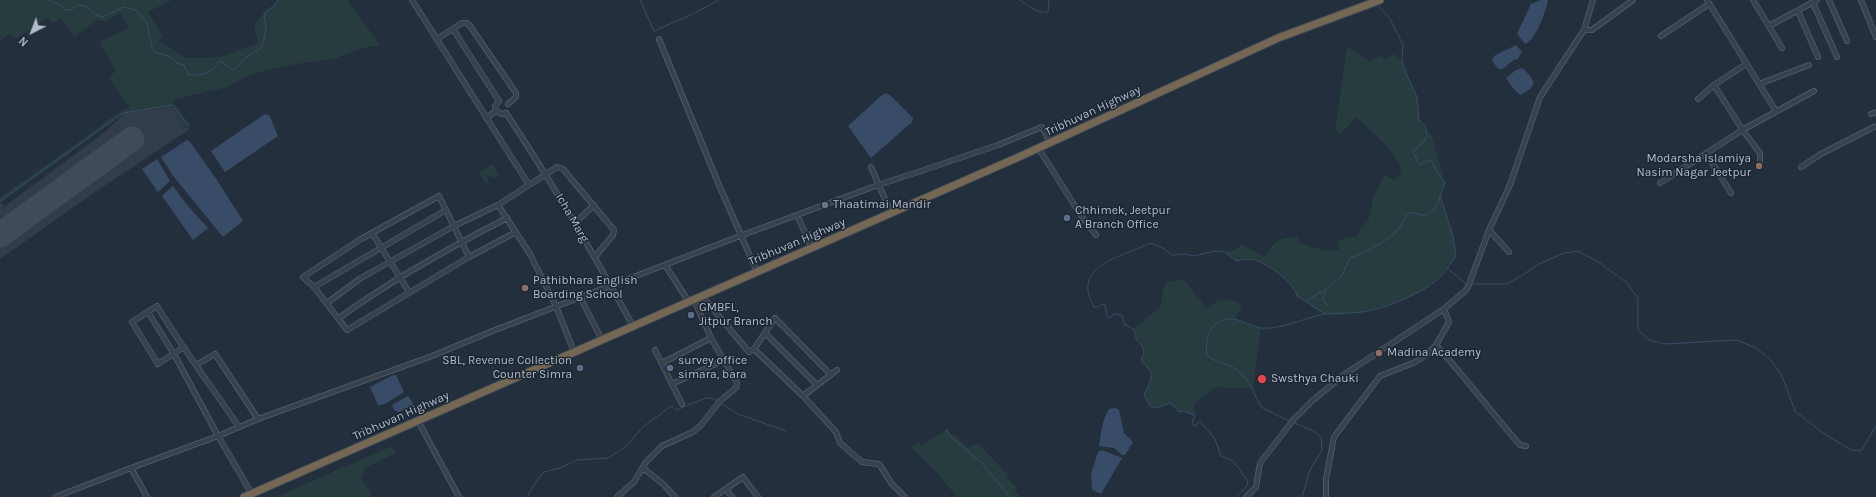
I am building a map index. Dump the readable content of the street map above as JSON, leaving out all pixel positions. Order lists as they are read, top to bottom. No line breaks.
{"streets":{"highway":["Tribhuvan Highway"],"street":["Icha Marg"]},"crossings":[["Tribhuvan Highway","Icha Marg"]],"places":["Modarsha Islamiya Nasim Nagar Jeetpur","Thaatimai Mandir","Chhimek, Jeetpur A Branch Office","Pathibhara English Boarding School","GMBFL, Jitpur Branch","Madina Academy","SBL, Revenue Collection Counter Simra","survey office simara, bara","Swsthya Chauki"],"north":"bottom left"}
